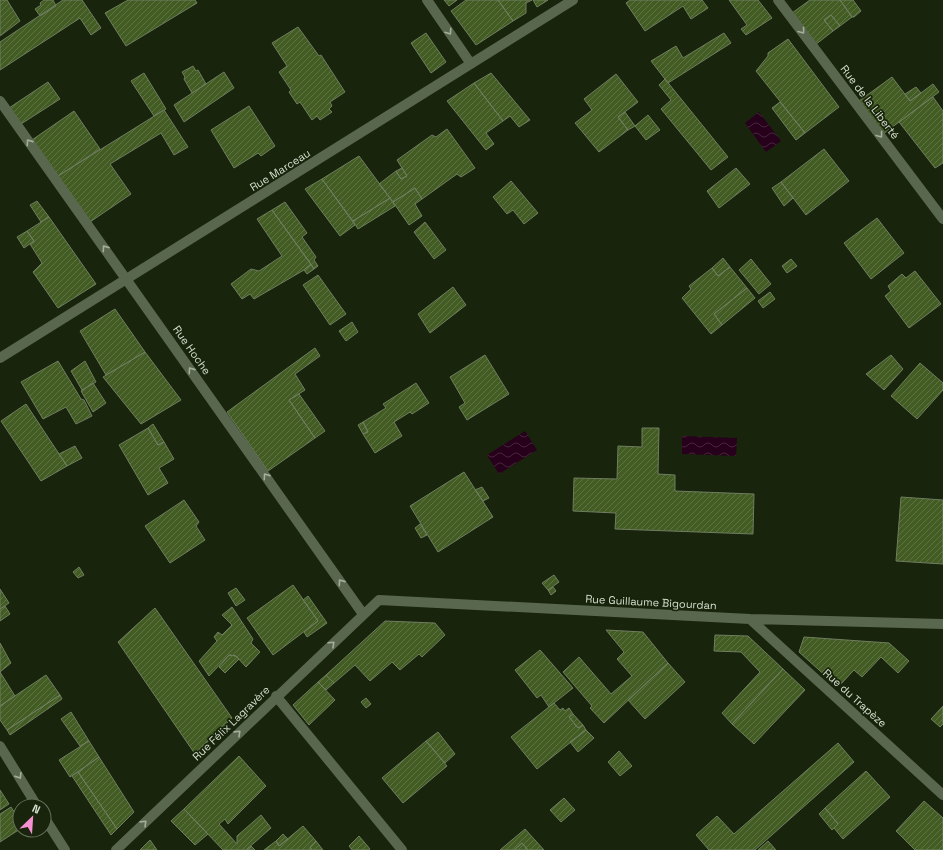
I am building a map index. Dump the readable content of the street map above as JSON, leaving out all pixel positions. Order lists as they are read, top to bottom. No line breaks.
{"streets":{"street":["Rue de la Liberté","Rue Marceau","Rue Hoche","Rue Guillaume Bigourdan","Rue du Trapèze","Rue Félix Lagravère"]},"crossings":[["Rue Marceau","Rue Hoche"],["Rue Hoche","Rue Guillaume Bigourdan"],["Rue Hoche","Rue Félix Lagravère"],["Rue Guillaume Bigourdan","Rue du Trapèze"],["Rue Guillaume Bigourdan","Rue Félix Lagravère"]],"one_way":["Rue de la Liberté","Rue Hoche","Rue Félix Lagravère"],"north":"top right"}
